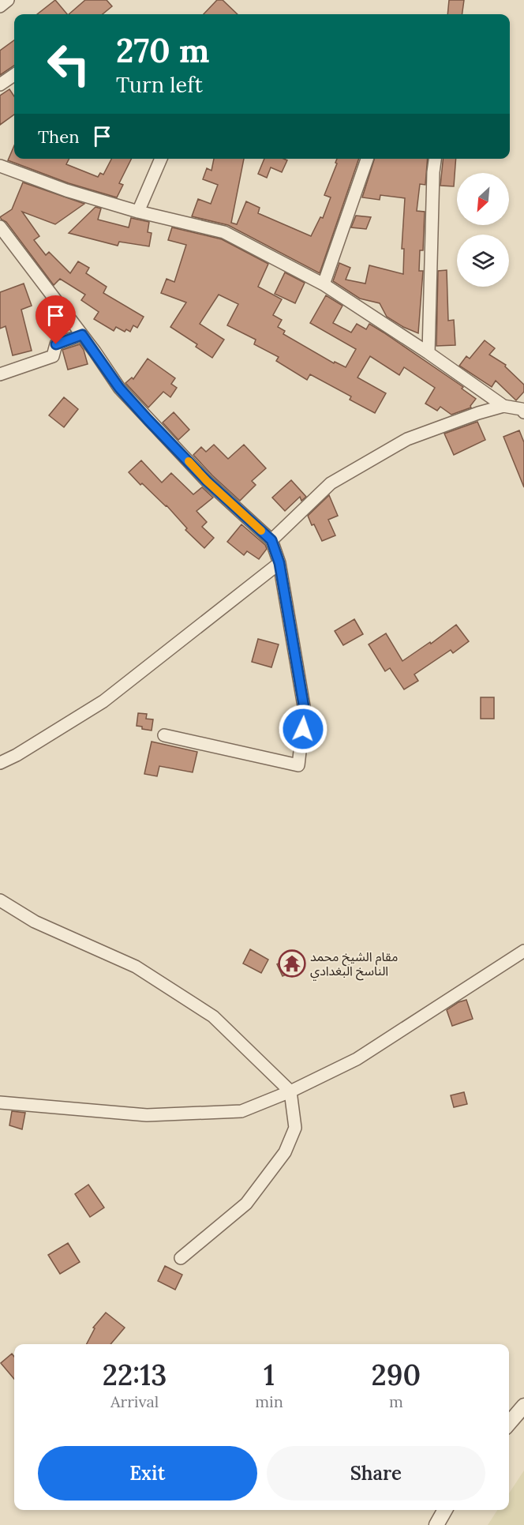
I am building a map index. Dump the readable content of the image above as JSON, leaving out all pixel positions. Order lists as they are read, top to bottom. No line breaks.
{"places":{"temple":["مقام الشيخ محمد الناسخ البغدادي"]},"north":"bottom left","page":{"turn":["270 m","Turn left"],"then":"Then","eta":["22:13","Arrival","1","min","290","m"],"buttons":["Exit","Share"]}}
